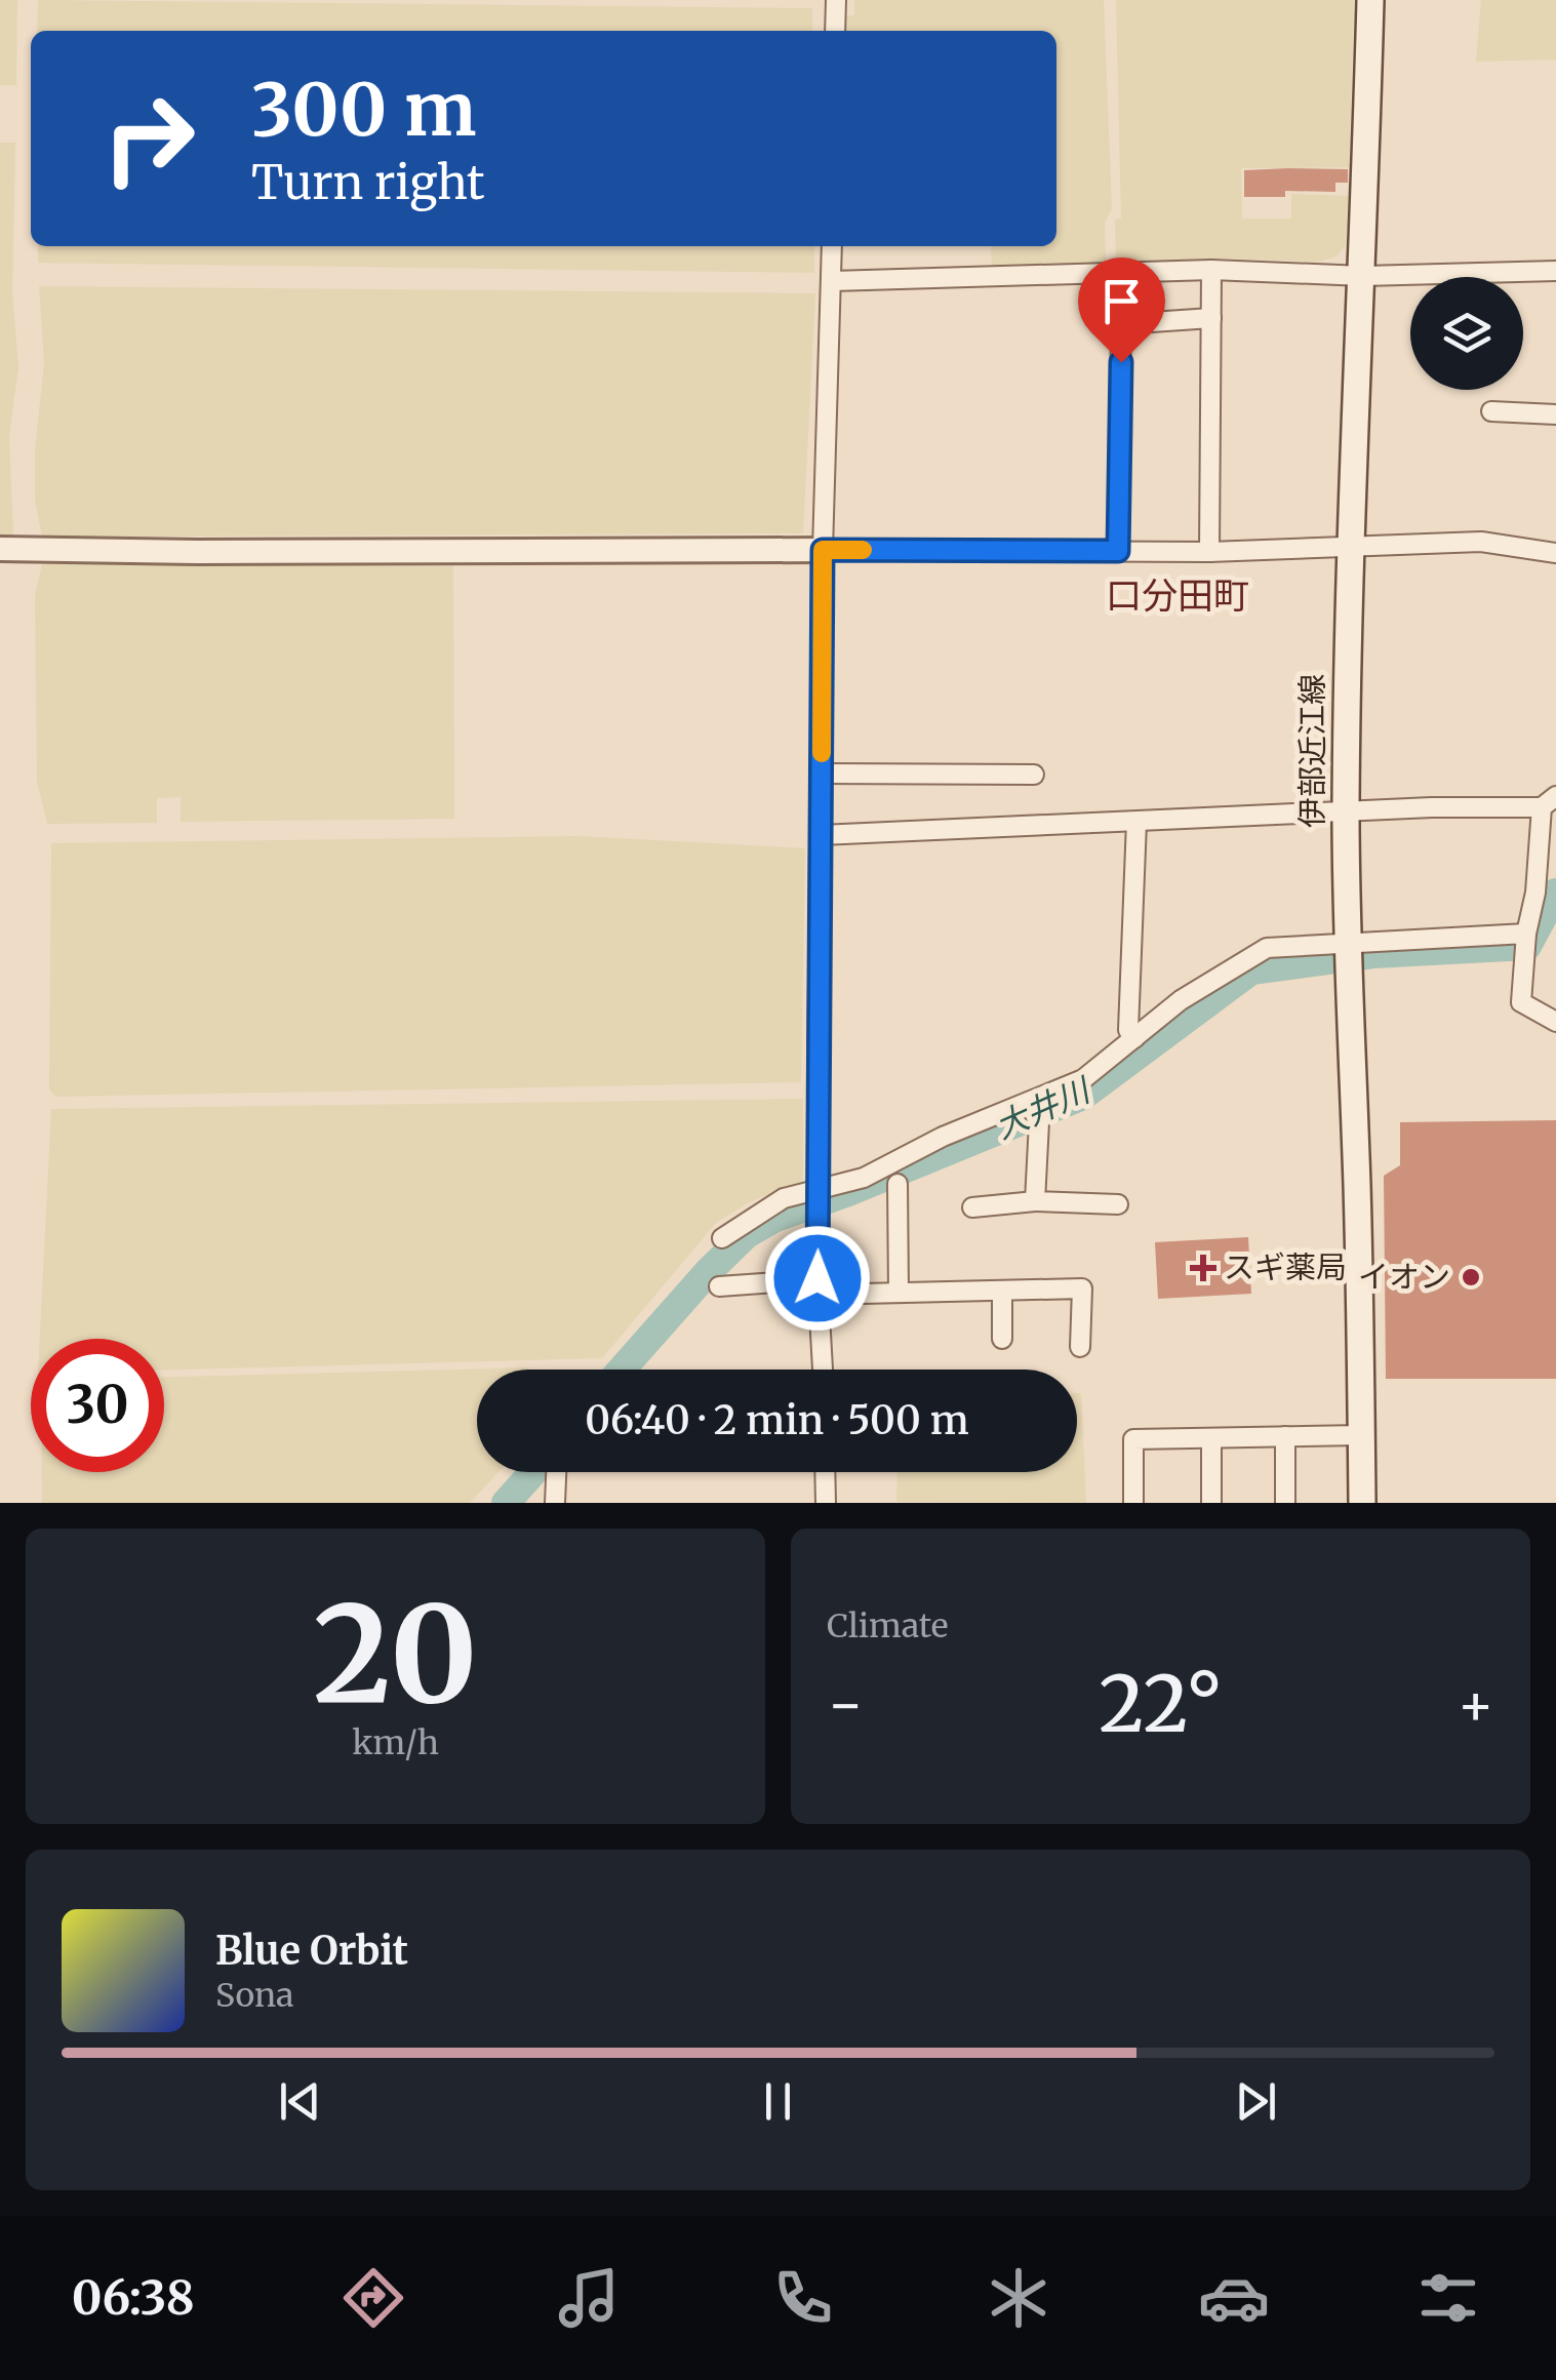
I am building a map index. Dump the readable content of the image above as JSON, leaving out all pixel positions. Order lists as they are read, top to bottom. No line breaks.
{"streets":{"main road":["伊部近江線"]},"districts":["口分田町"],"water":["大井川"],"places":{"health":["スギ薬局"],"other":["イオン"]},"page":{"turn":["300 m","Turn right"],"limit":"30","trip":"06:40 · 2 min · 500 m","tile":[["20","km/h"],"Climate"],"heat":["−","22°","+"],"song":["Blue Orbit","Sona"],"tabs":"06:38"}}
